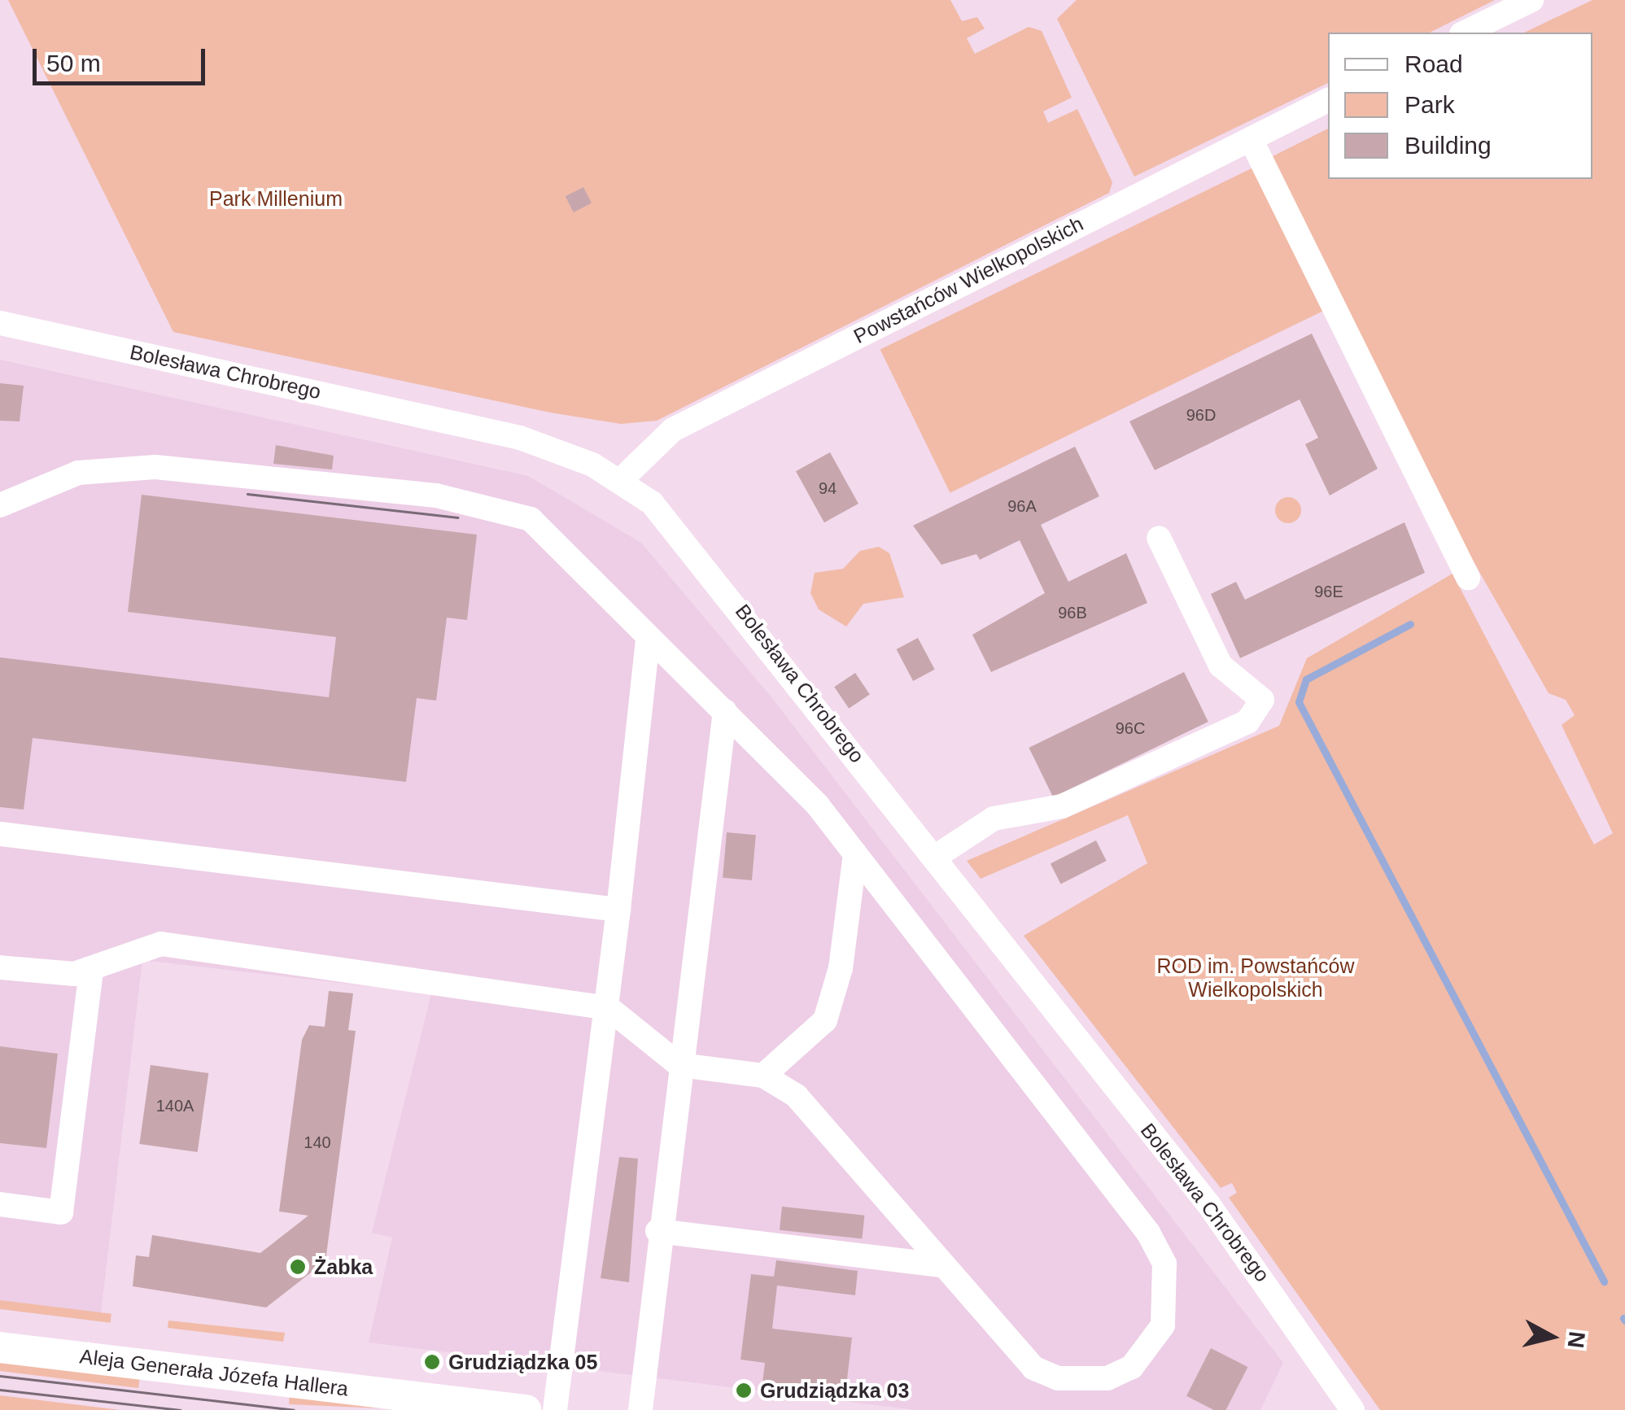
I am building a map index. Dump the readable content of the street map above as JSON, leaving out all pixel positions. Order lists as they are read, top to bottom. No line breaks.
{"streets":{"main road":["Aleja Generała Józefa Hallera"],"street":["Powstańców Wielkopolskich","Bolesława Chrobrego"]},"crossings":[["Powstańców Wielkopolskich","Bolesława Chrobrego"]],"parks":["Park Millenium","ROD im. Powstańców Wielkopolskich"],"places":["Żabka","Grudziądzka 05","Grudziądzka 03"],"house_numbers":["96D","94","96A","96E","96B","96C","140A","140"],"legend":["Road","Park","Building"],"scale_bar":"50 m","north":"right"}
